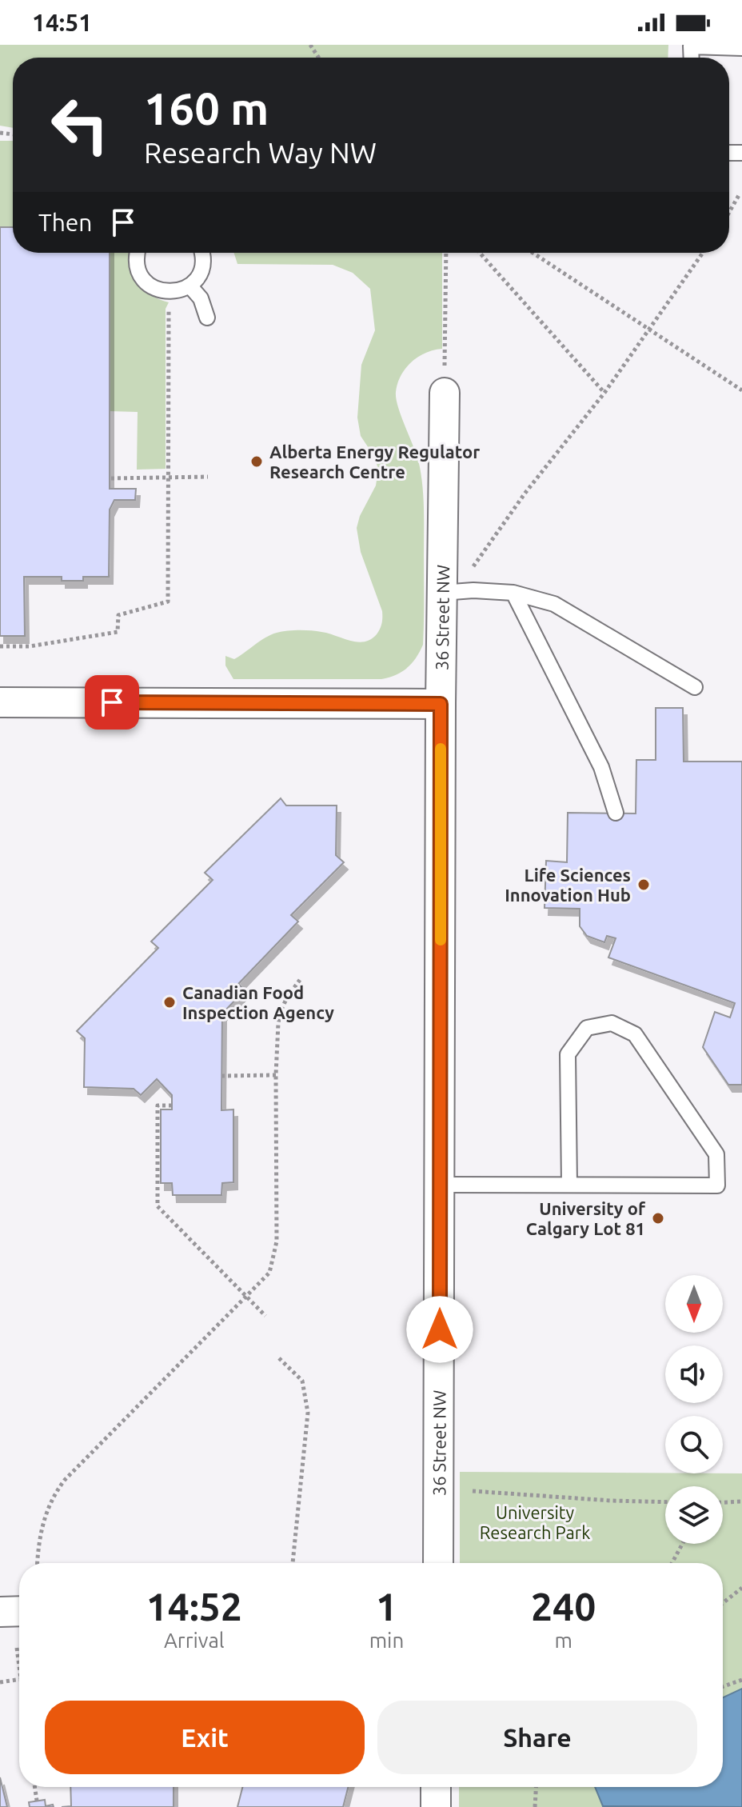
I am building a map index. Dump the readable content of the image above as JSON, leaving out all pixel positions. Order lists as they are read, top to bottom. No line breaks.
{"streets":{"street":["36 Street NW"]},"parks":["University Research Park"],"places":["Alberta Energy Regulator Research Centre","Life Sciences Innovation Hub","Canadian Food Inspection Agency","University of Calgary Lot 81"],"north":"bottom","page":{"status":"14:51","turn":["160 m","Research Way NW"],"then":"Then","eta":["14:52","Arrival","1","min","240","m"],"buttons":["Exit","Share"]}}
